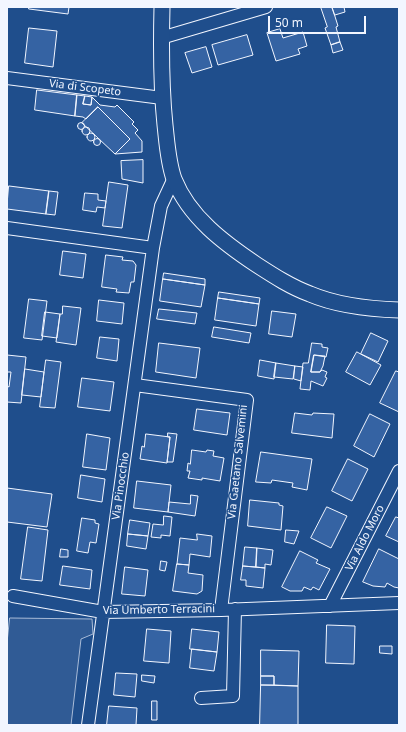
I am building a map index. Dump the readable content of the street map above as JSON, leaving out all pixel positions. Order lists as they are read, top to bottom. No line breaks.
{"streets":{"street":["Via di Scopeto","Via Gaetano Salvemini","Via Pinocchio","Via Aldo Moro","Via Umberto Terracini"]},"crossings":[["Via Gaetano Salvemini","Via Pinocchio"],["Via Gaetano Salvemini","Via Umberto Terracini"],["Via Pinocchio","Via Umberto Terracini"],["Via Aldo Moro","Via Umberto Terracini"]],"scale_bar":"50 m"}
